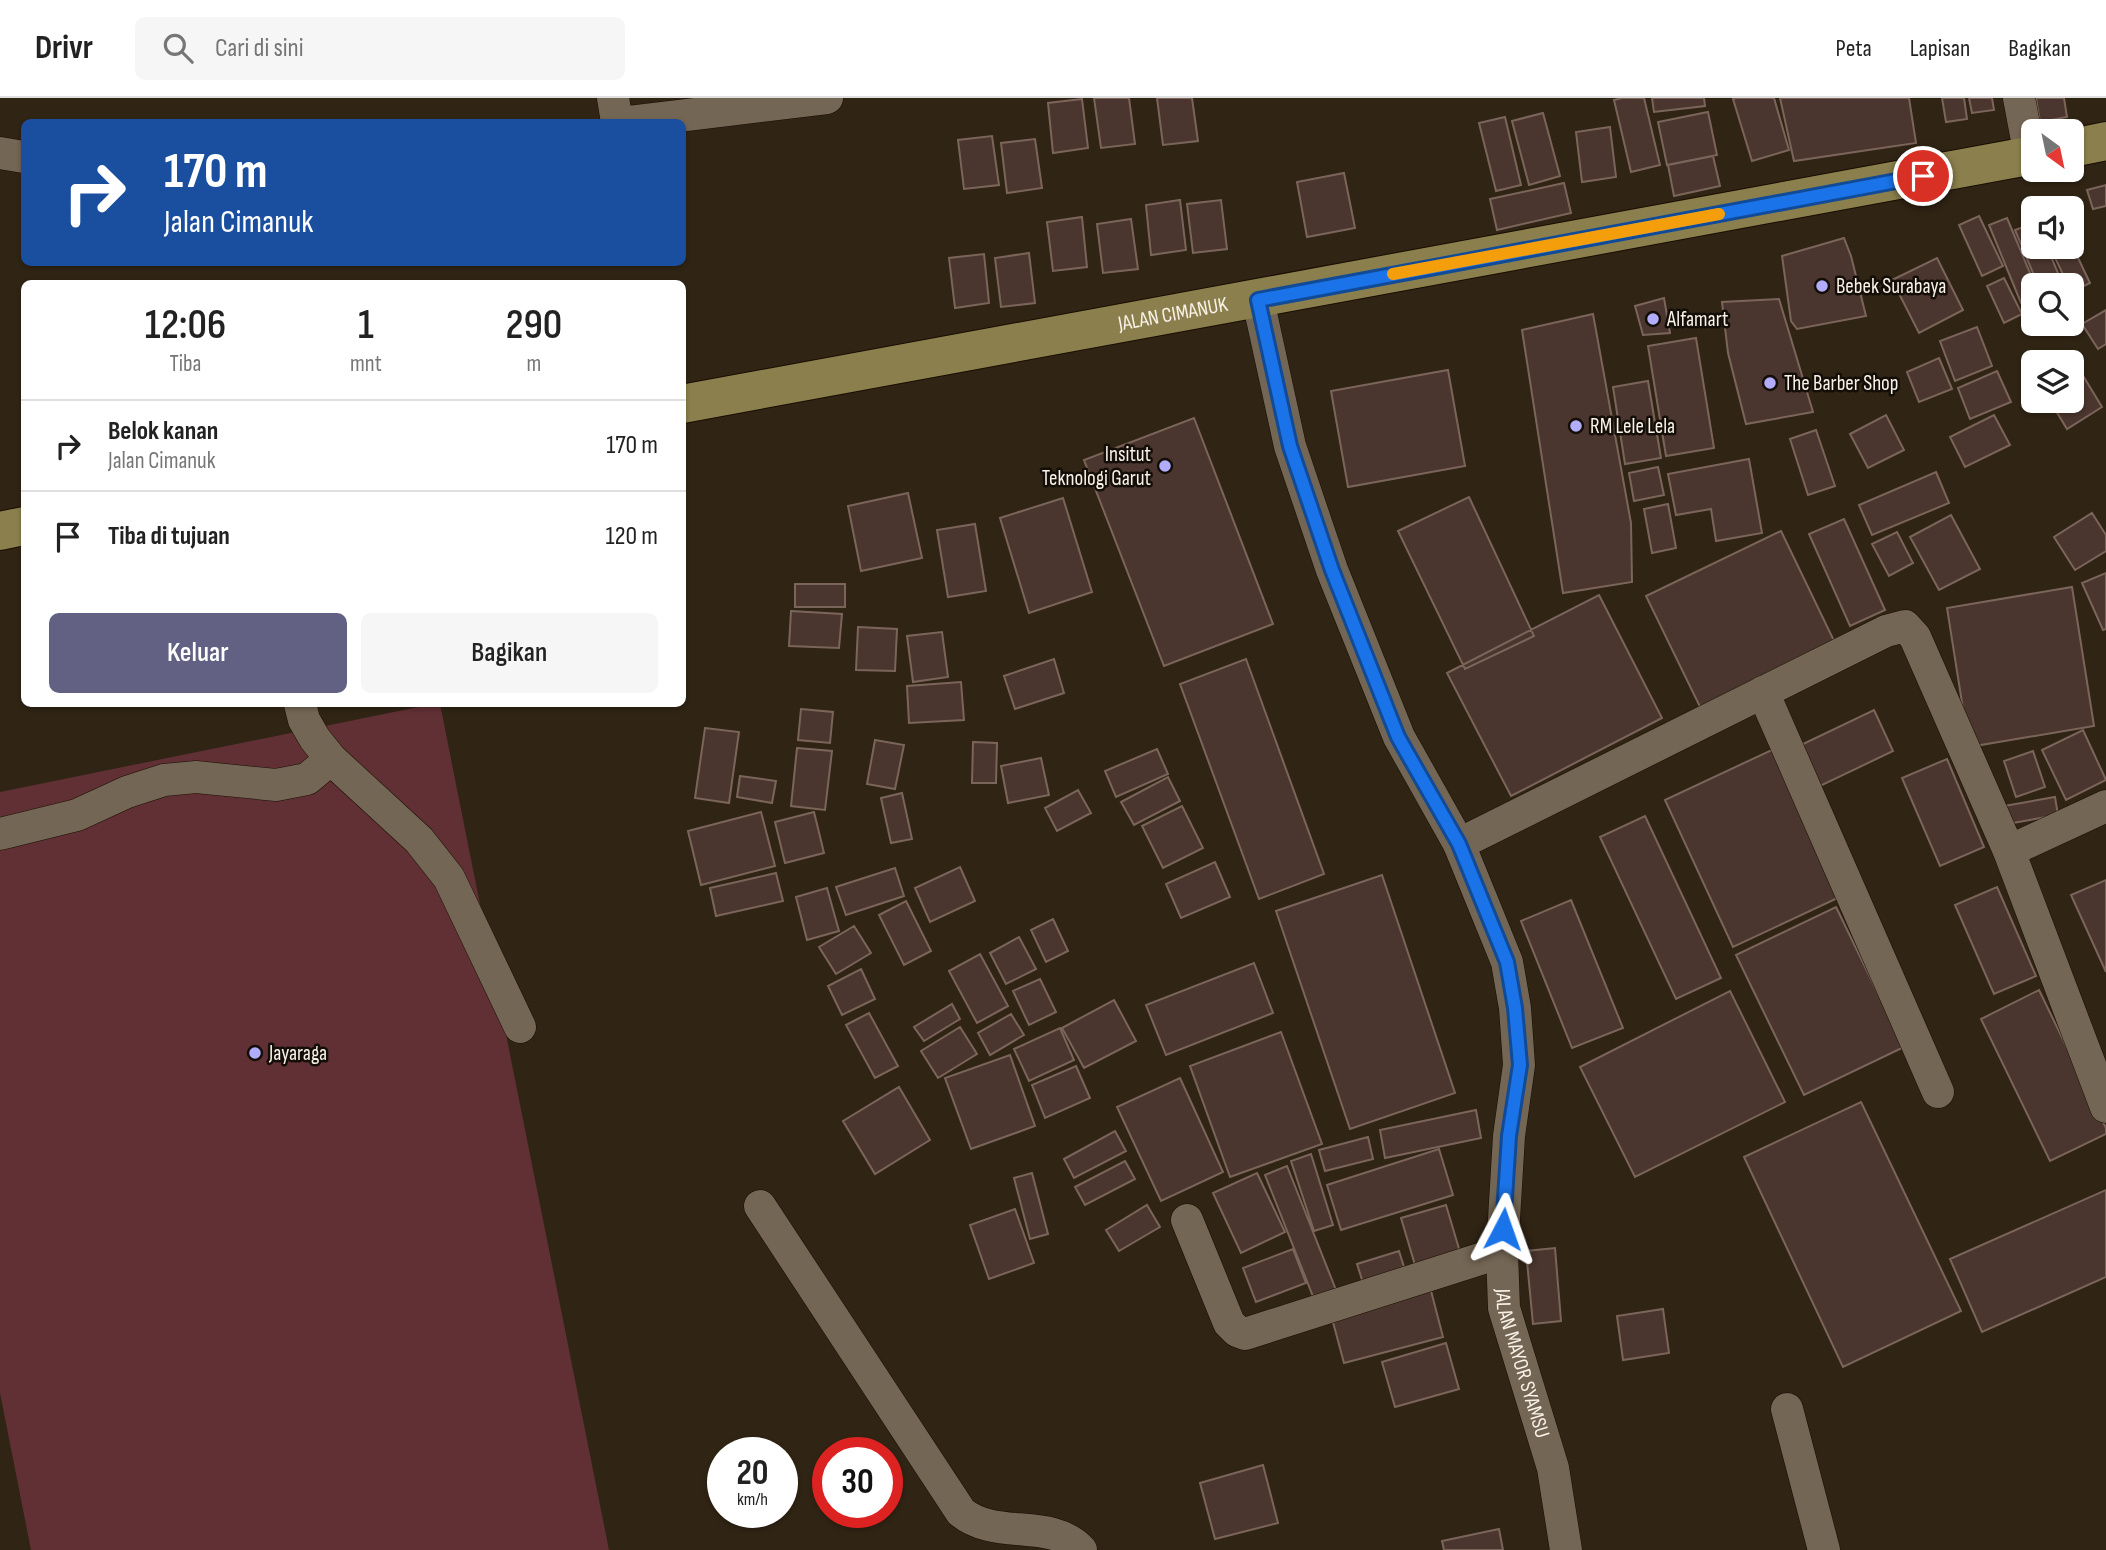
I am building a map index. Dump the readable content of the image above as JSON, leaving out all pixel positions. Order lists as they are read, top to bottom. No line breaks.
{"streets":{"main road":["JALAN CIMANUK"],"street":["JALAN MAYOR SYAMSU"]},"crossings":[["JALAN CIMANUK","JALAN MAYOR SYAMSU"]],"places":["Bebek Surabaya","Alfamart","The Barber Shop","RM Lele Lela","Insitut Teknologi Garut","Jayaraga"],"north":"bottom right","page":{"header":"Drivr","search":"Cari di sini","nav":["Peta","Lapisan","Bagikan"],"turn":["170 m","Jalan Cimanuk"],"eta":["12:06","Tiba","1","mnt","290","m"],"list":[{"name":"Belok kanan","note":"Jalan Cimanuk","value":"170 m"},{"name":"Tiba di tujuan","value":"120 m"}],"buttons":["Keluar","Bagikan"],"speed":"20 km/h","limit":"30"}}
